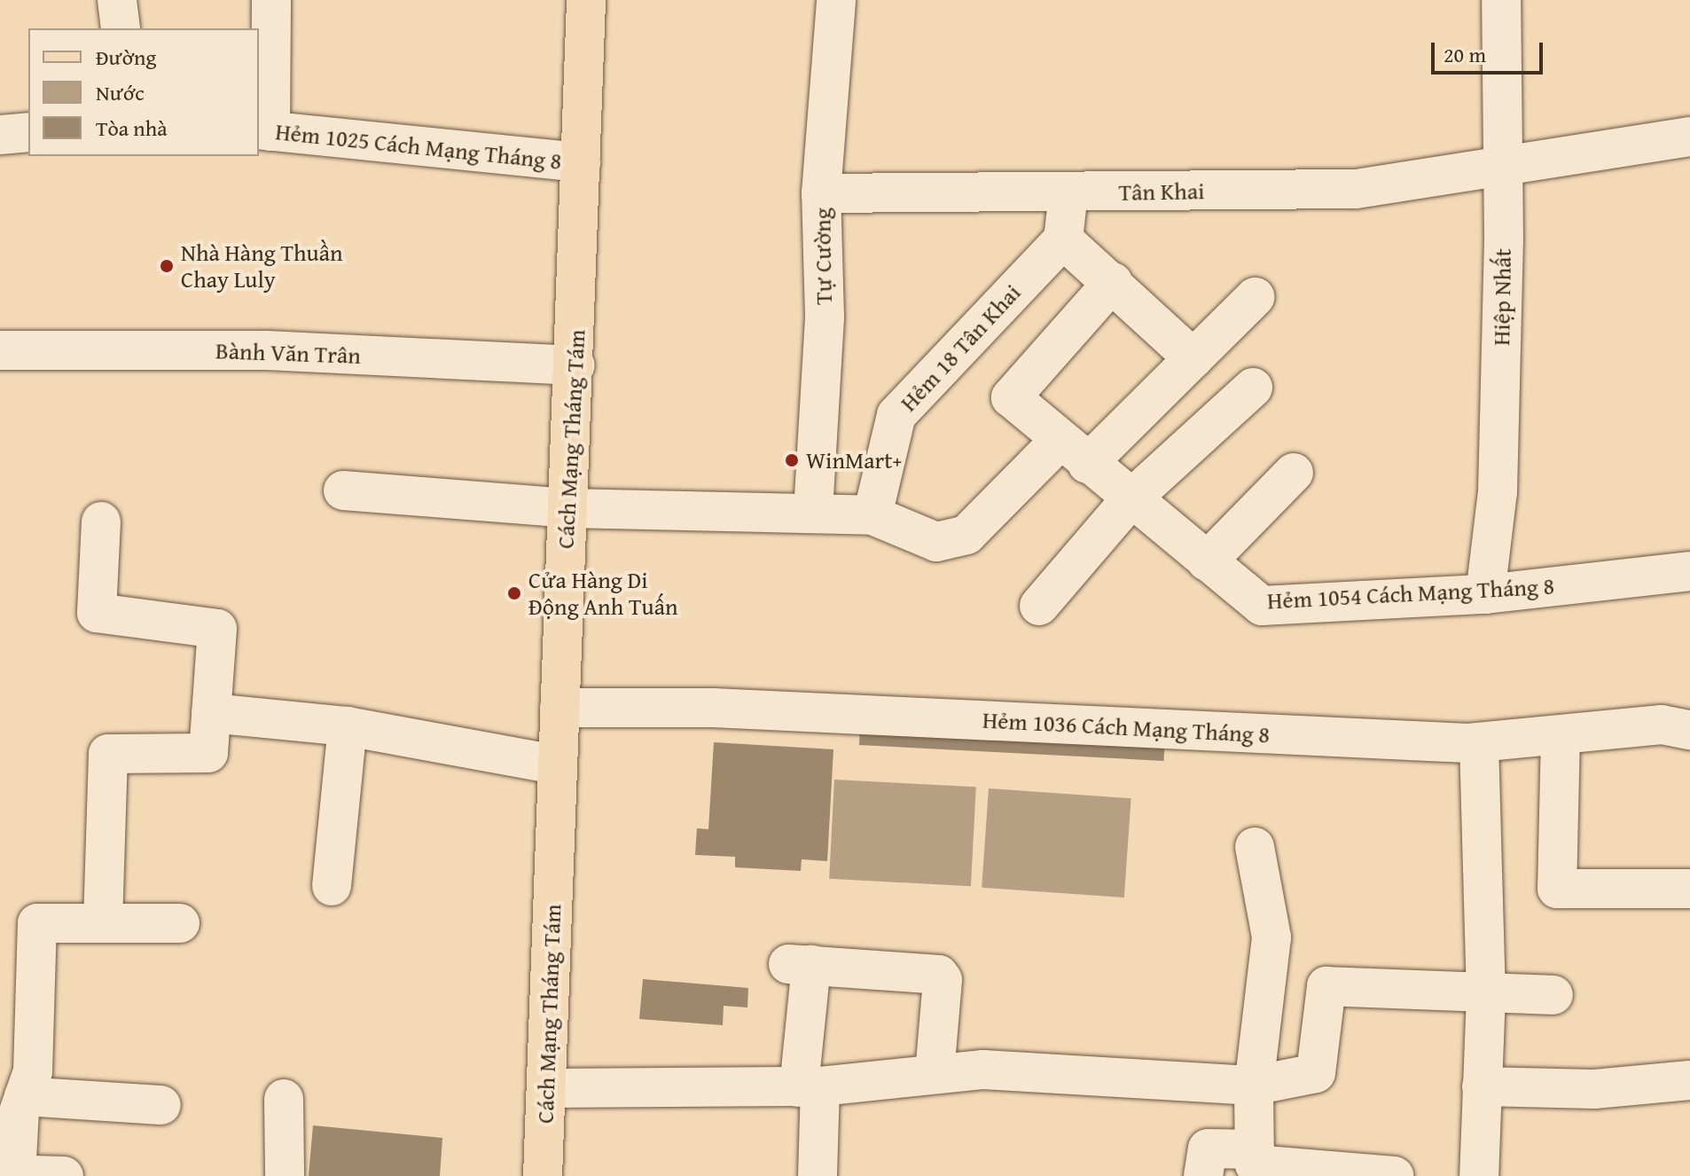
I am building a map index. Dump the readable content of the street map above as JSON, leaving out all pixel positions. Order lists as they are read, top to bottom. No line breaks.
{"streets":{"main road":["Cách Mạng Tháng Tám"],"street":["Hẻm 1025 Cách Mạng Tháng 8","Tân Khai","Tự Cường","Hiệp Nhất","Hẻm 18 Tân Khai","Bành Văn Trân","Hẻm 1054 Cách Mạng Tháng 8","Hẻm 1036 Cách Mạng Tháng 8"]},"crossings":[["Hẻm 1025 Cách Mạng Tháng 8","Cách Mạng Tháng Tám"],["Tân Khai","Tự Cường"],["Tân Khai","Hiệp Nhất"],["Hiệp Nhất","Hẻm 1054 Cách Mạng Tháng 8"],["Bành Văn Trân","Cách Mạng Tháng Tám"],["Cách Mạng Tháng Tám","Hẻm 1036 Cách Mạng Tháng 8"]],"places":["Nhà Hàng Thuần Chay Luly","WinMart+","Cửa Hàng Di Động Anh Tuấn"],"legend":["Đường","Nước","Tòa nhà"],"scale_bar":"20 m"}
